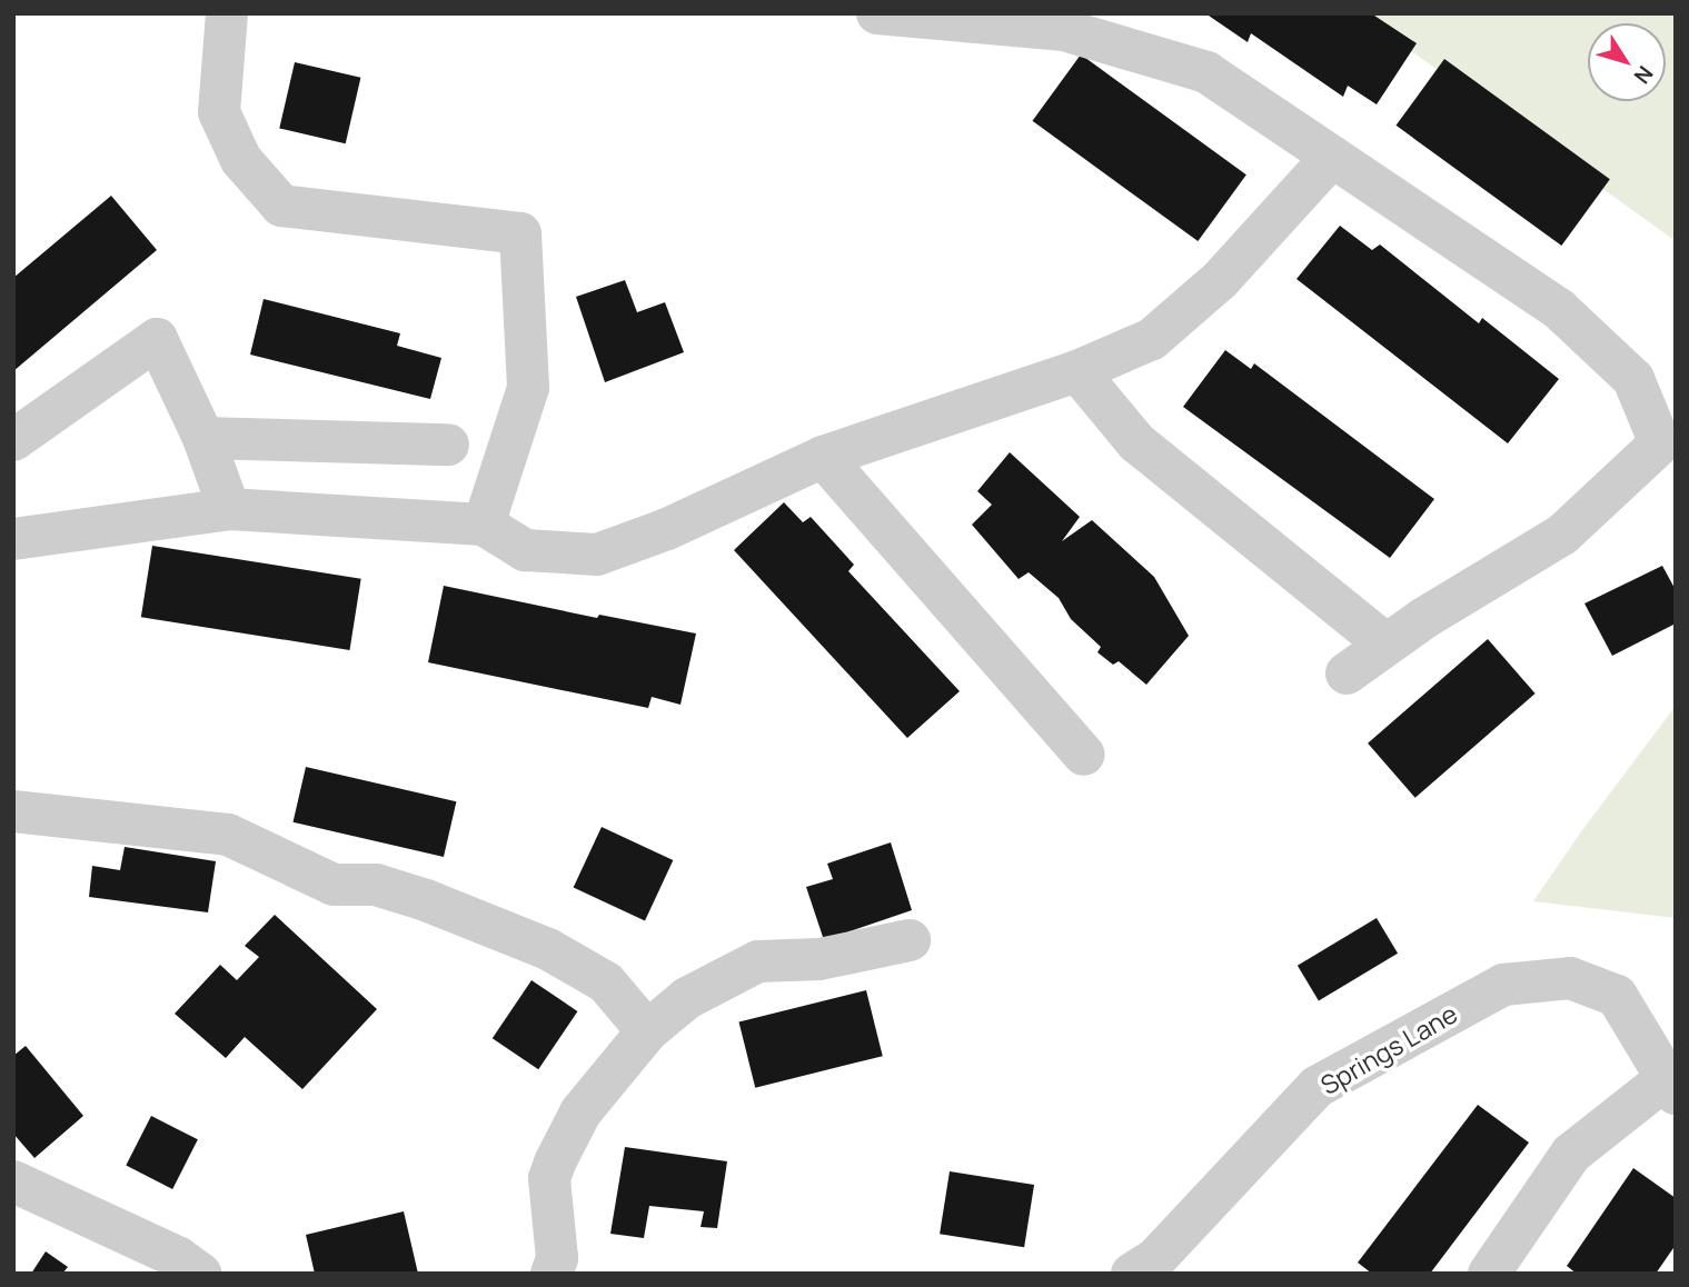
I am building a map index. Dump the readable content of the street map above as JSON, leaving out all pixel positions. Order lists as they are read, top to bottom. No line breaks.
{"streets":{"street":["Springs Lane"]},"north":"bottom right"}
